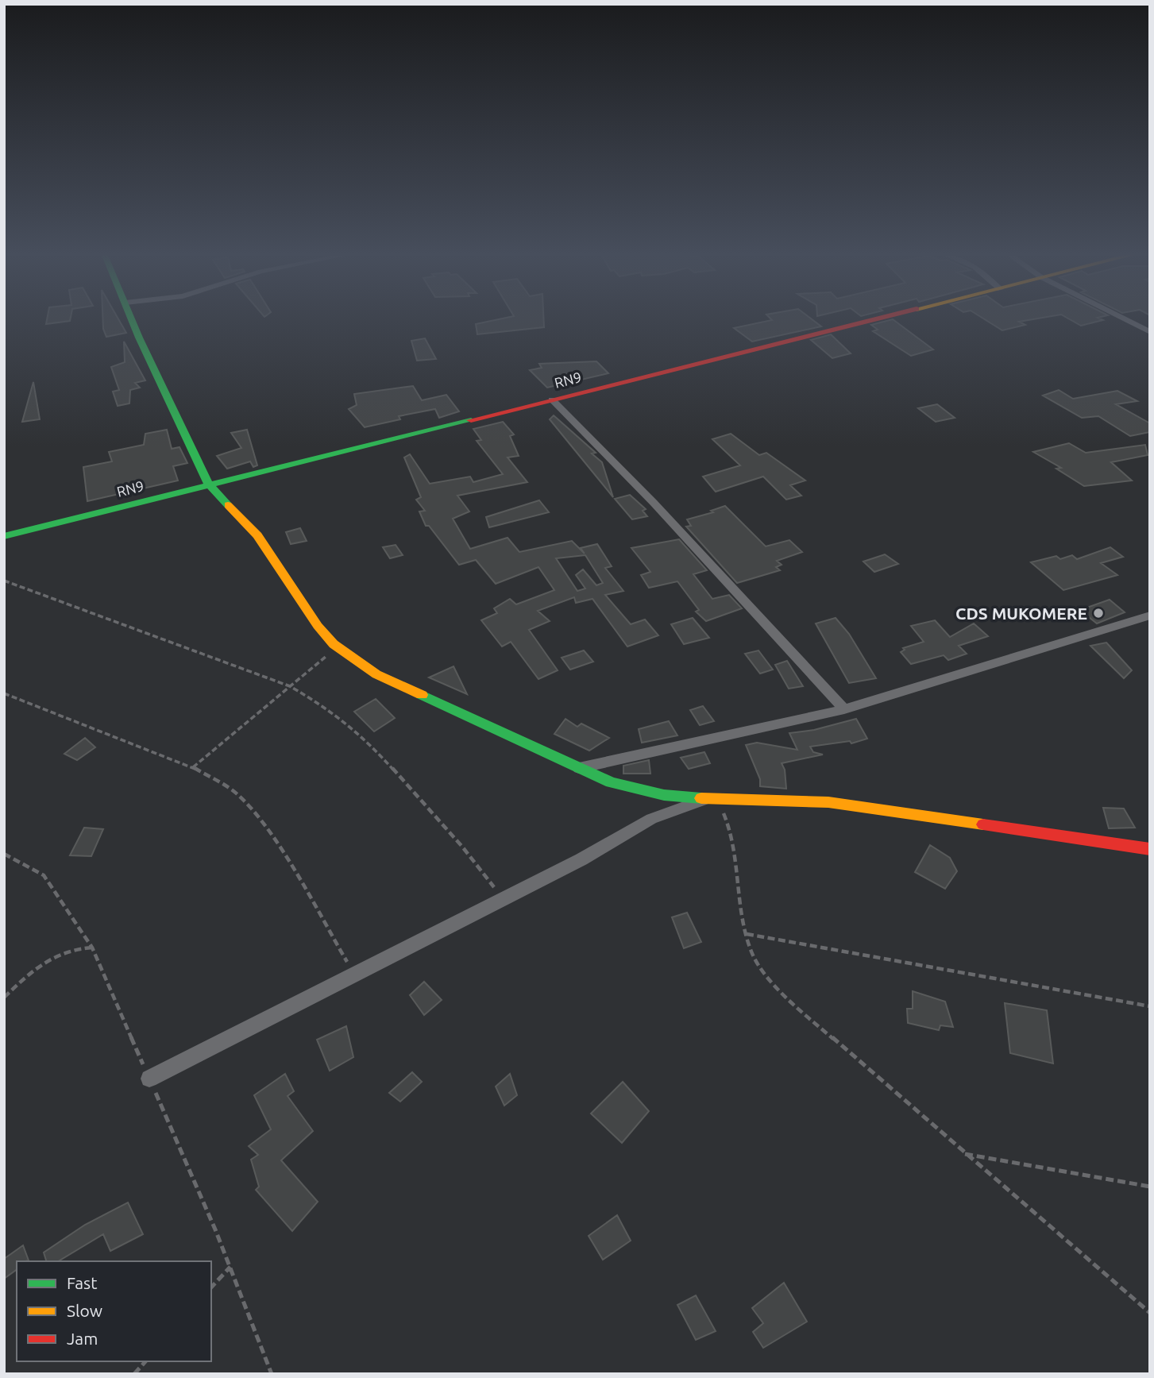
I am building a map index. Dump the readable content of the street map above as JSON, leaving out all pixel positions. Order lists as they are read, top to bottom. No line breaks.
{"streets":{"main road":["RN9"]},"places":["CDS MUKOMERE"],"legend":["Fast","Slow","Jam"]}
